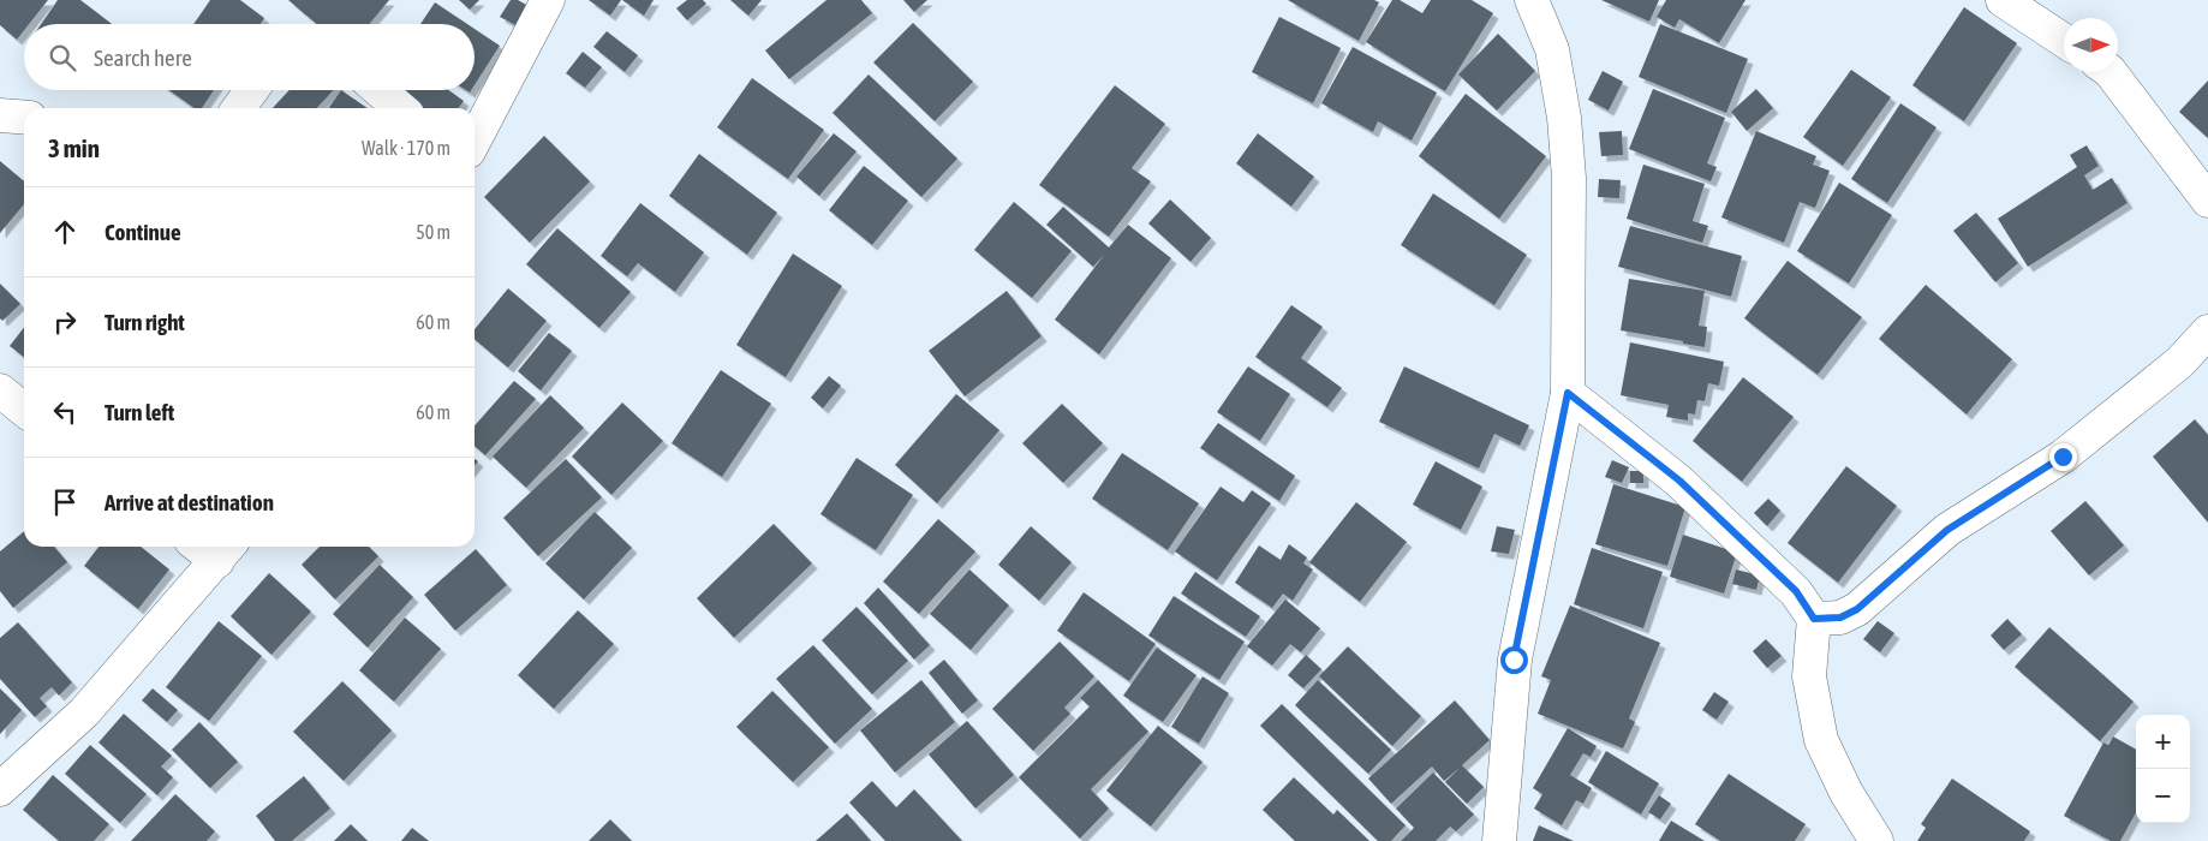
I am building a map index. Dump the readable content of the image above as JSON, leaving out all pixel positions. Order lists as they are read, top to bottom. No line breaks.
{"north":"right","page":{"search":"Search here","heading":["3 min","Walk · 170 m"],"list":[["Continue","50 m"],["Turn right","60 m"],["Turn left","60 m"],"Arrive at destination"],"map_buttons":["+","−"]}}
